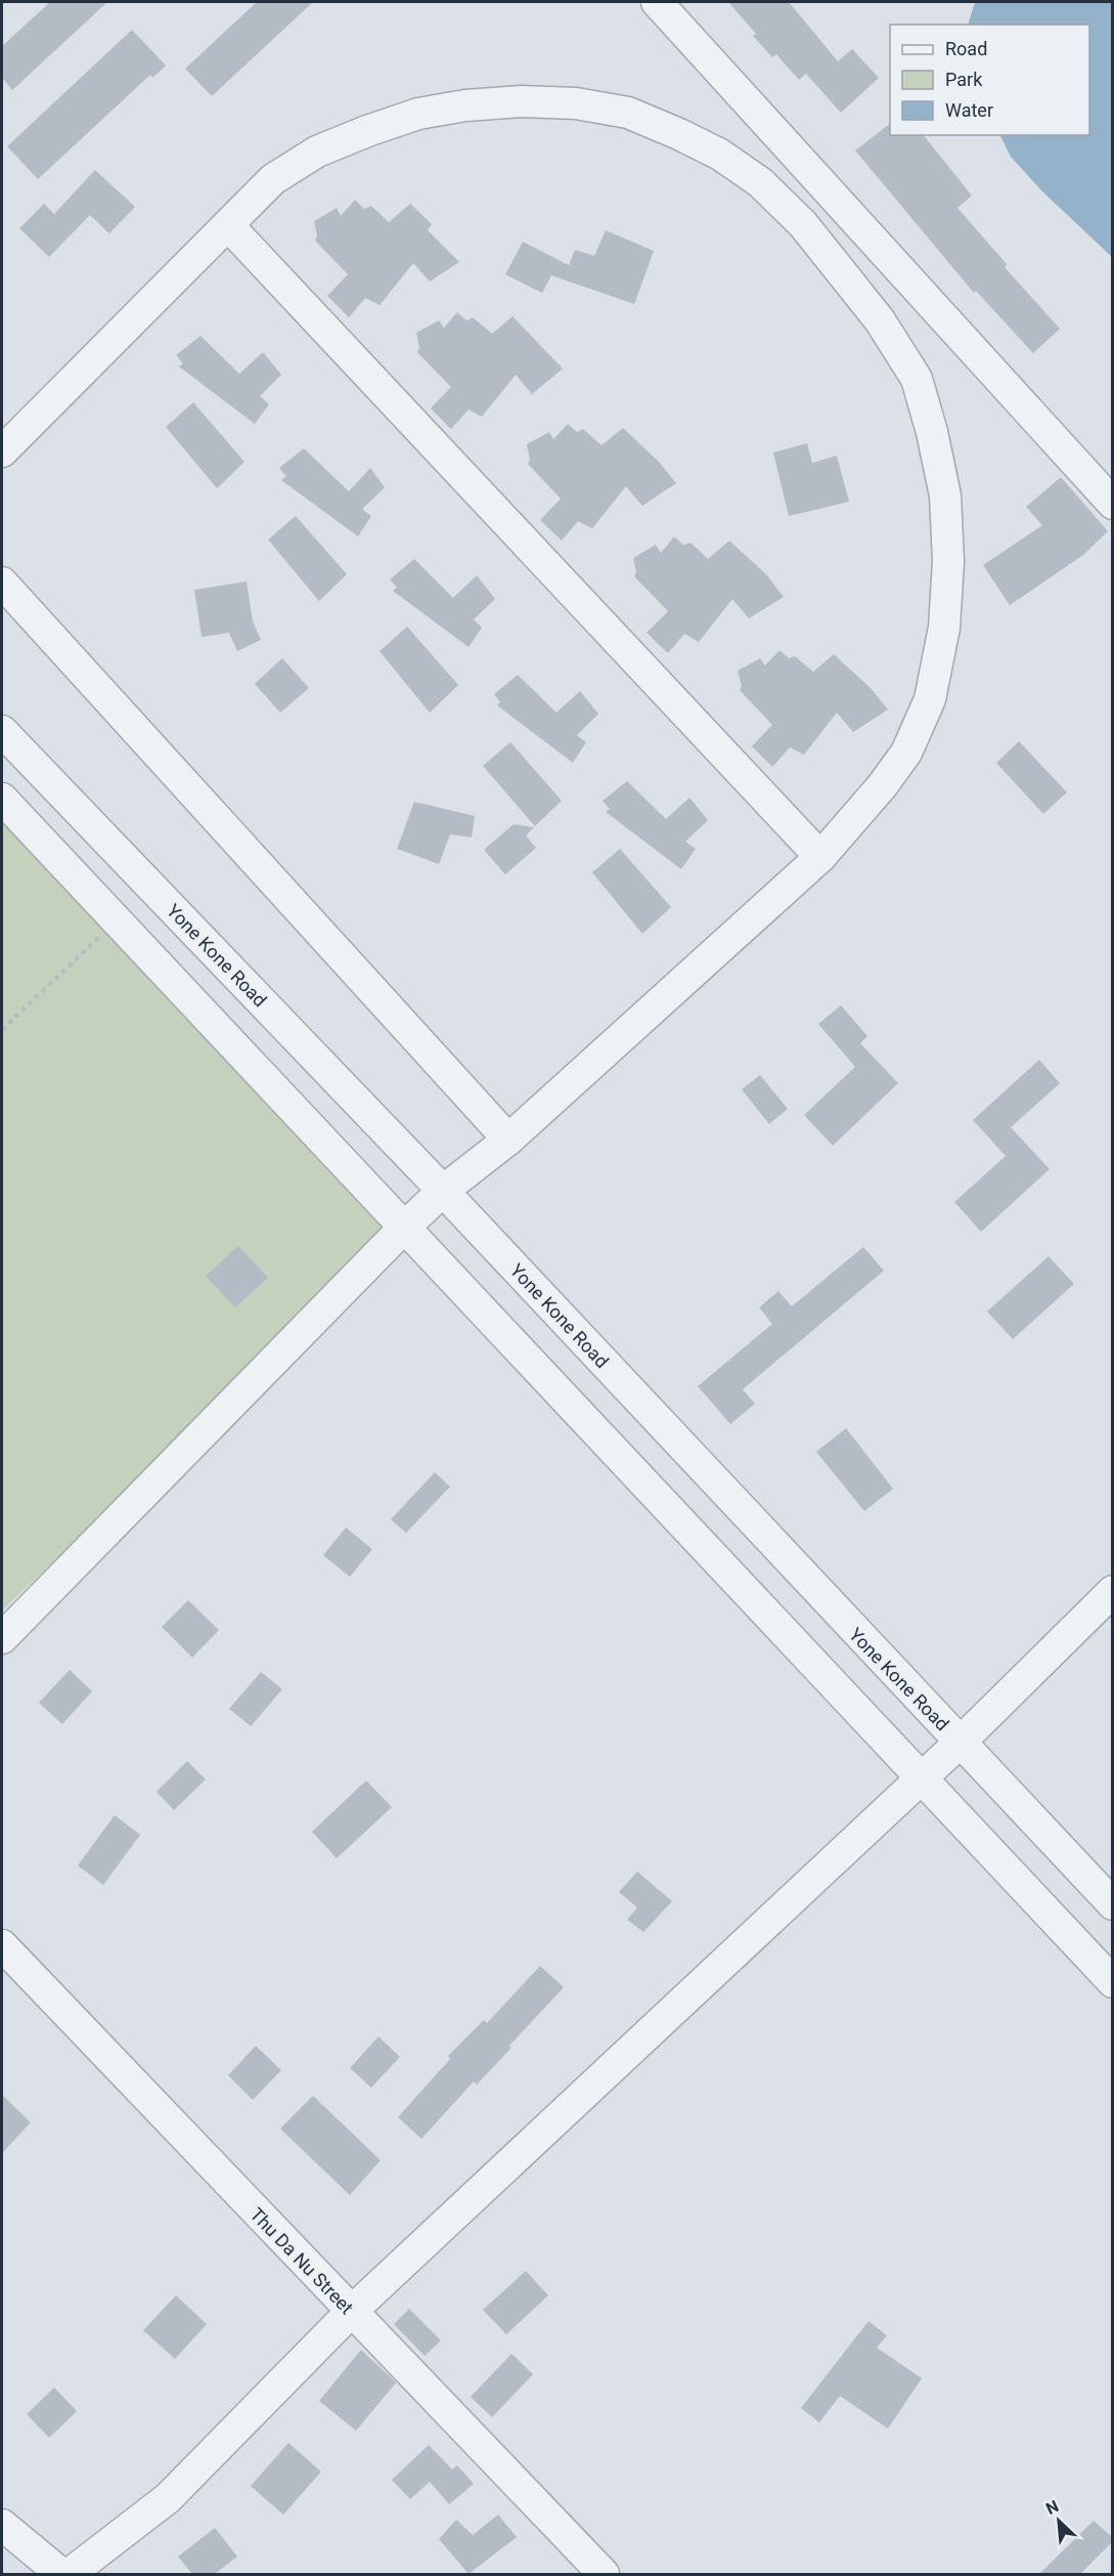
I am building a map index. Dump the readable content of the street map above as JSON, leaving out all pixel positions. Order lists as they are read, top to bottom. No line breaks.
{"streets":{"street":["Yone Kone Road","Thu Da Nu Street"]},"legend":["Road","Park","Water"],"north":"top left"}
